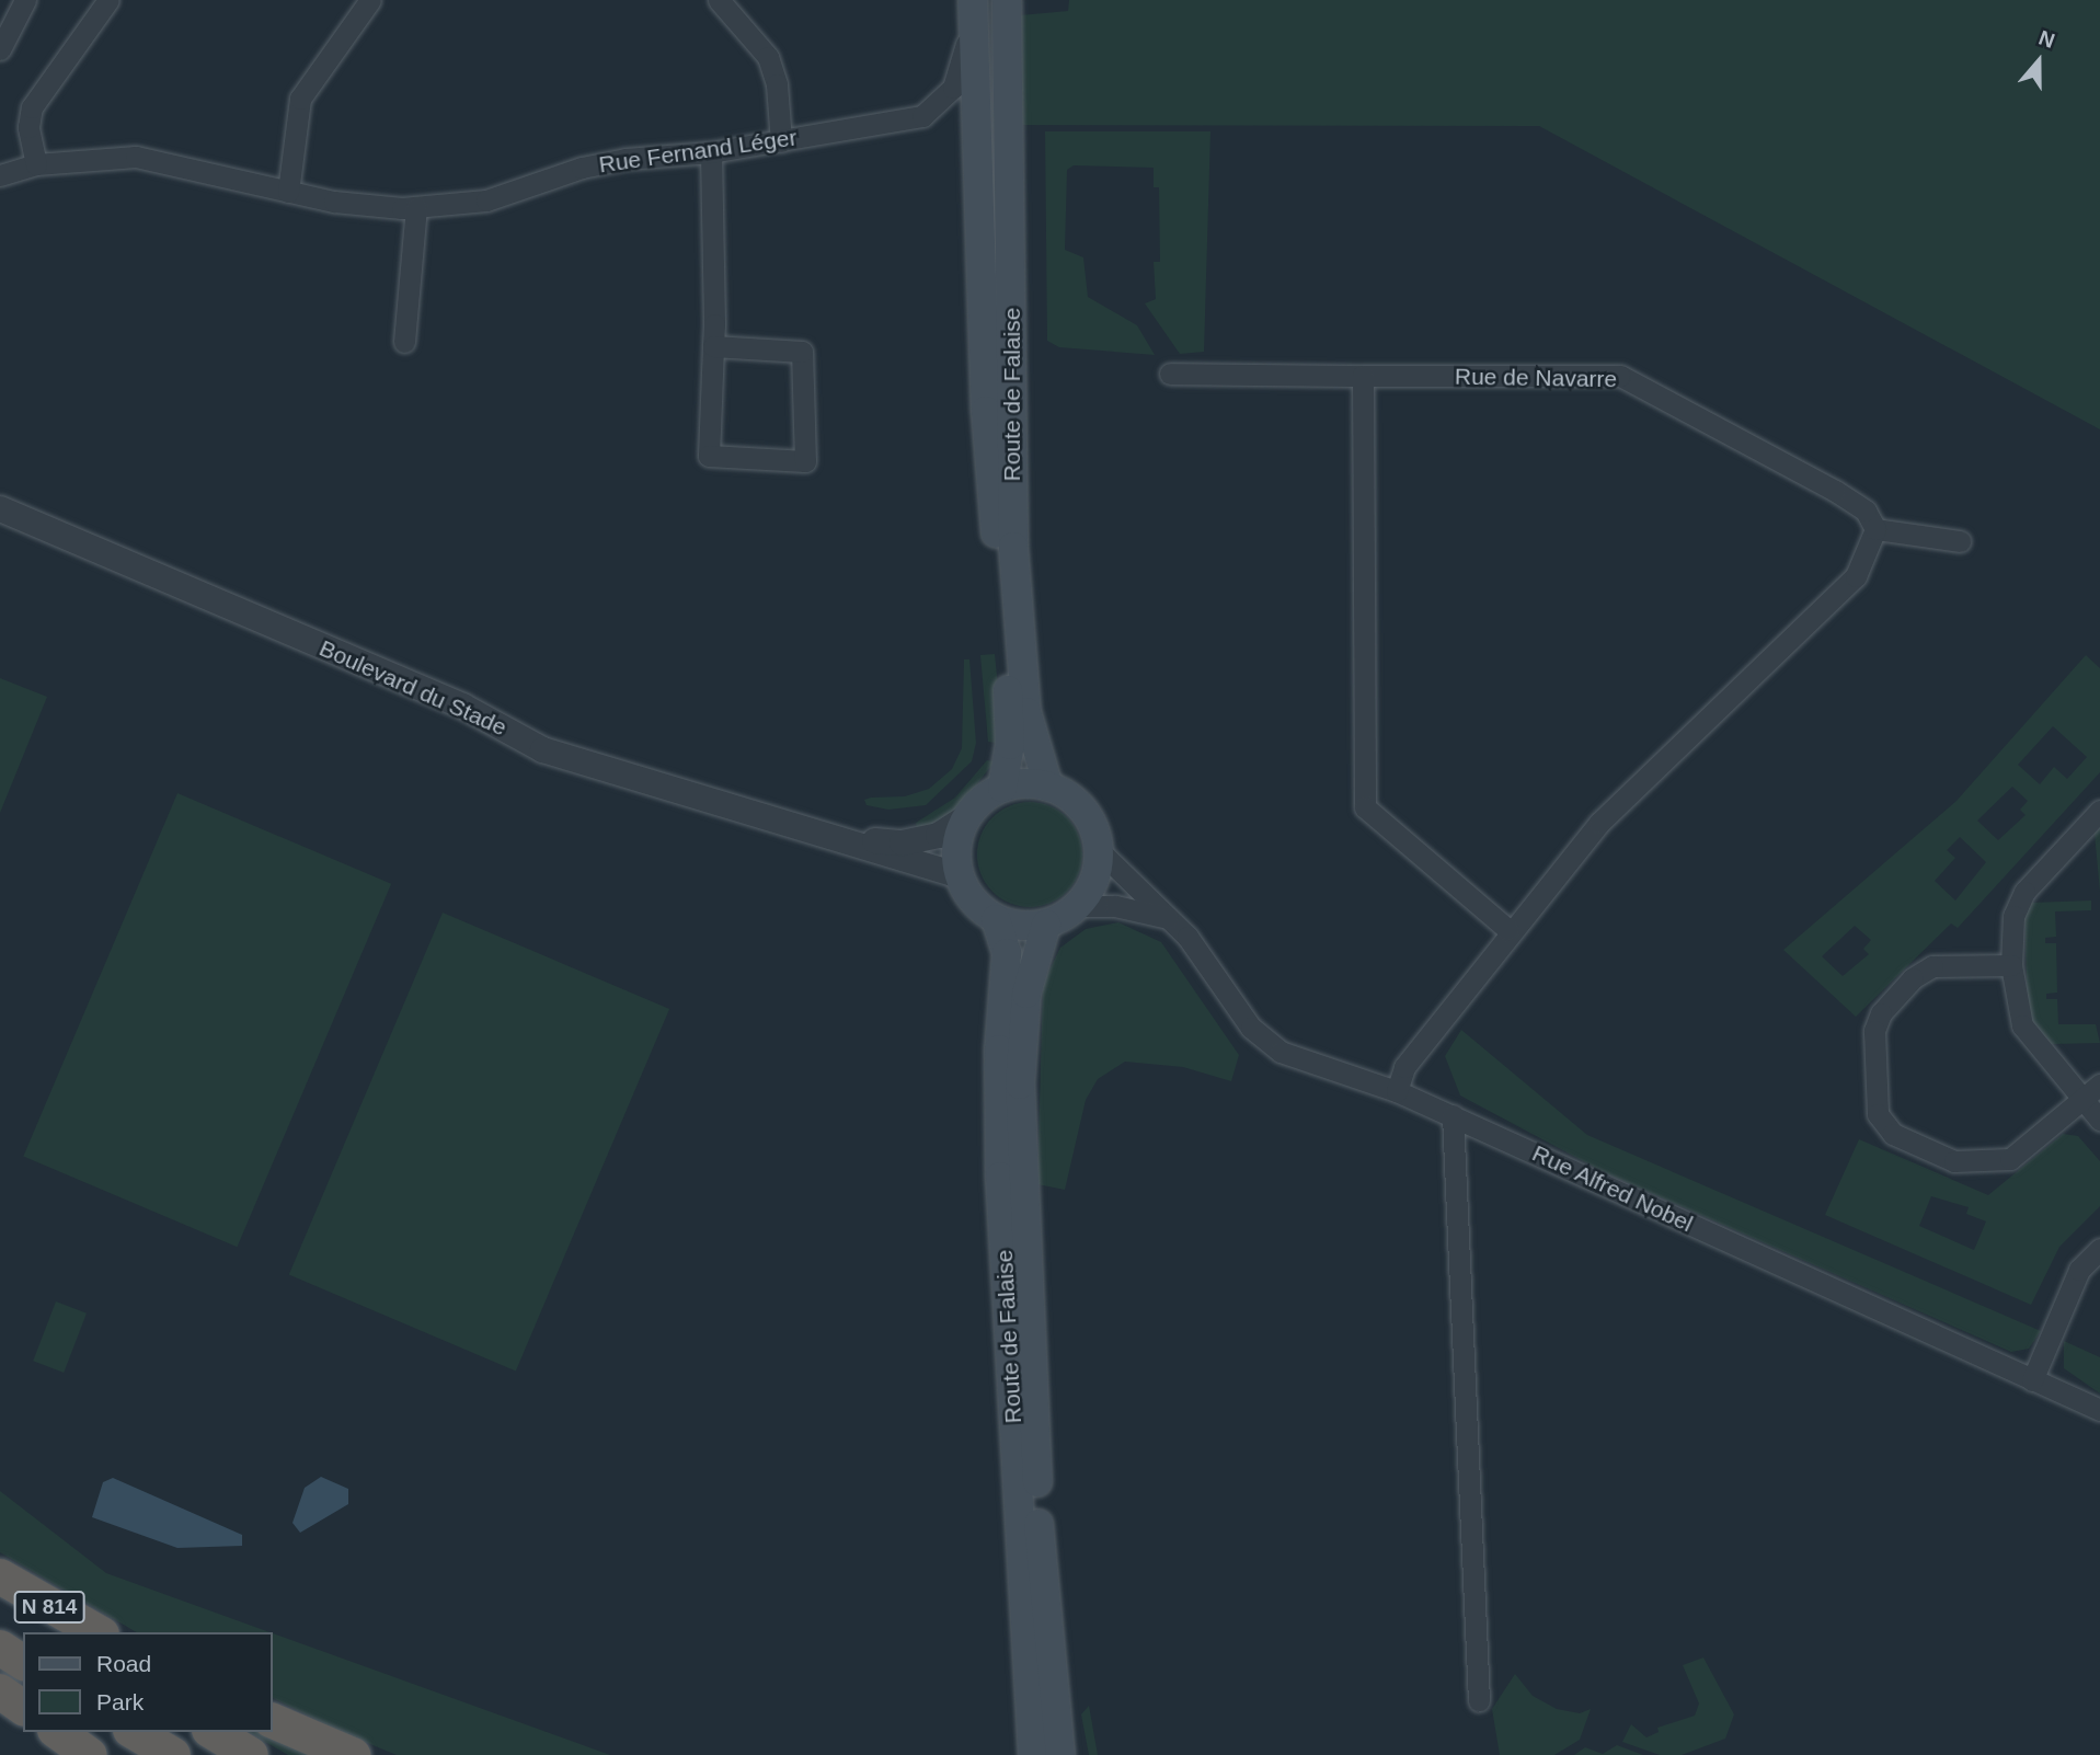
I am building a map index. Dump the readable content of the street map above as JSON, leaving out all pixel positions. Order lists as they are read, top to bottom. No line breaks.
{"streets":{"highway":["N 814"],"main road":["Route de Falaise"],"street":["Rue Fernand Léger","Rue de Navarre","Boulevard du Stade","Rue Alfred Nobel"]},"crossings":[["Rue Fernand Léger","Route de Falaise"],["Route de Falaise","Boulevard du Stade"],["Route de Falaise","Rue Alfred Nobel"],["Boulevard du Stade","Rue Alfred Nobel"]],"legend":["Road","Park"],"north":"top"}
